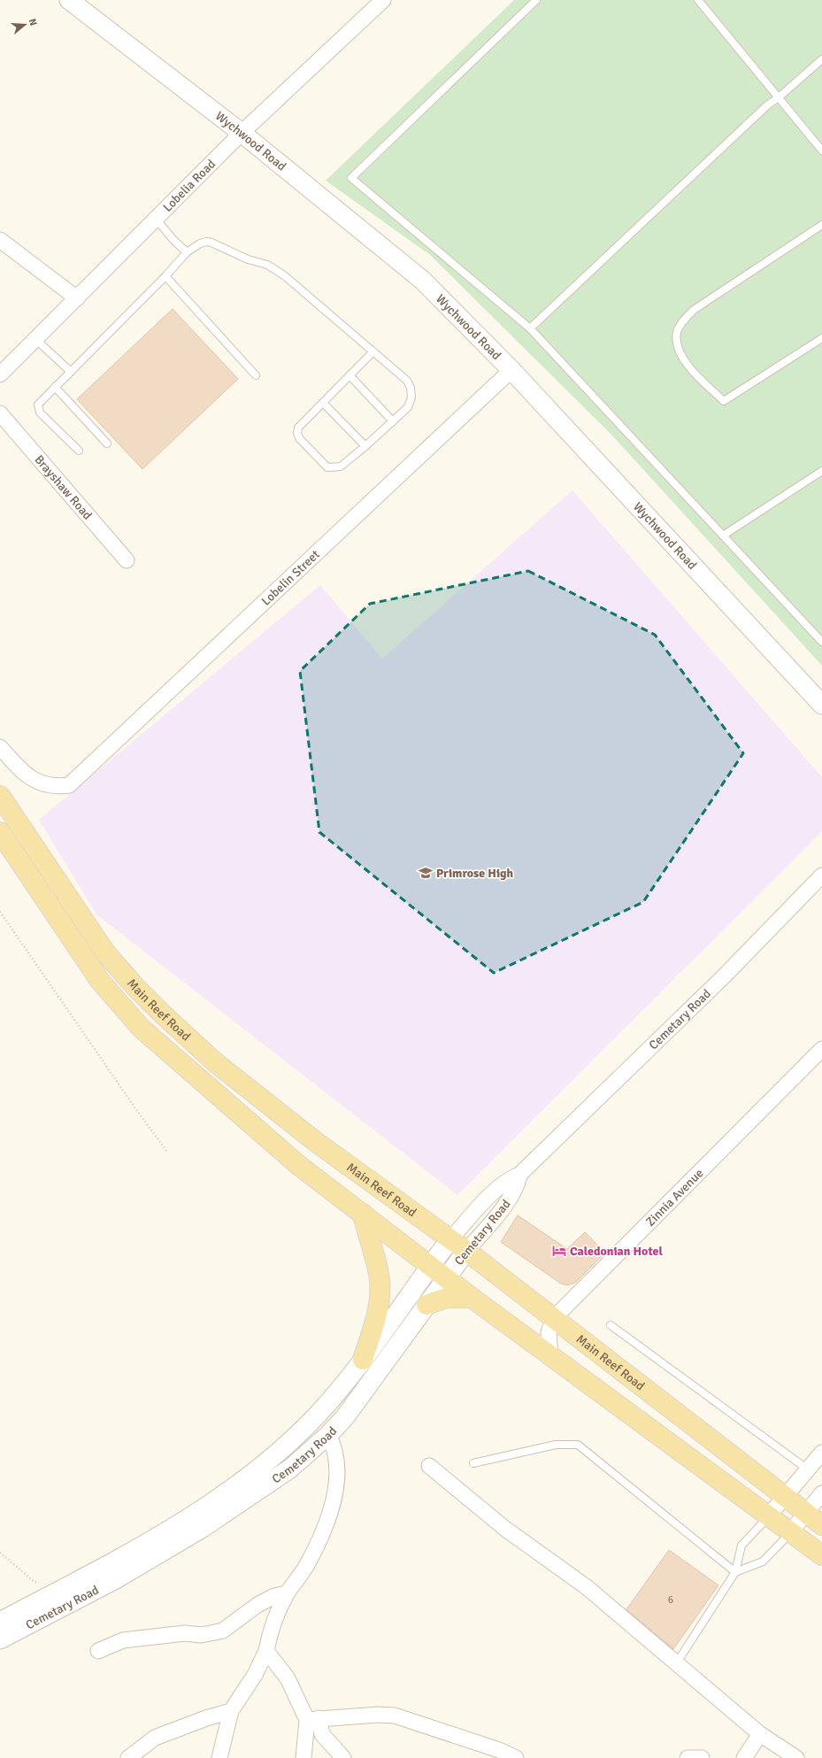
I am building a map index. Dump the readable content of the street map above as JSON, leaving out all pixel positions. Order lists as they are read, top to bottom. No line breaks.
{"streets":{"main road":["Main Reef Road"],"street":["Wychwood Road","Lobelia Road","Brayshaw Road","Lobelin Street","Cemetary Road","Zinnia Avenue"]},"crossings":[["Wychwood Road","Lobelia Road"],["Wychwood Road","Lobelin Street"],["Main Reef Road","Cemetary Road"],["Main Reef Road","Zinnia Avenue"]],"places":{"school or university":["Primrose High"],"hotel":["Caledonian Hotel"]},"house_numbers":["6"],"north":"right"}
